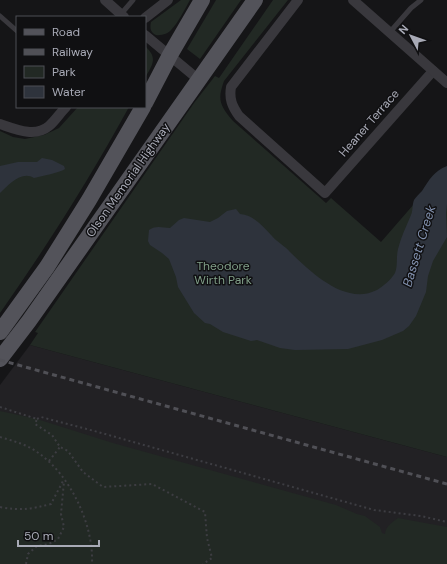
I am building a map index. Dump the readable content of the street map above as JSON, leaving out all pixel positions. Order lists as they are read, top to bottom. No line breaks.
{"streets":{"main road":["Olson Memorial Highway"],"street":["Heaner Terrace"]},"water":["Bassett Creek"],"parks":["Theodore Wirth Park"],"legend":["Road","Railway","Park","Water"],"scale_bar":"50 m","north":"top left"}
